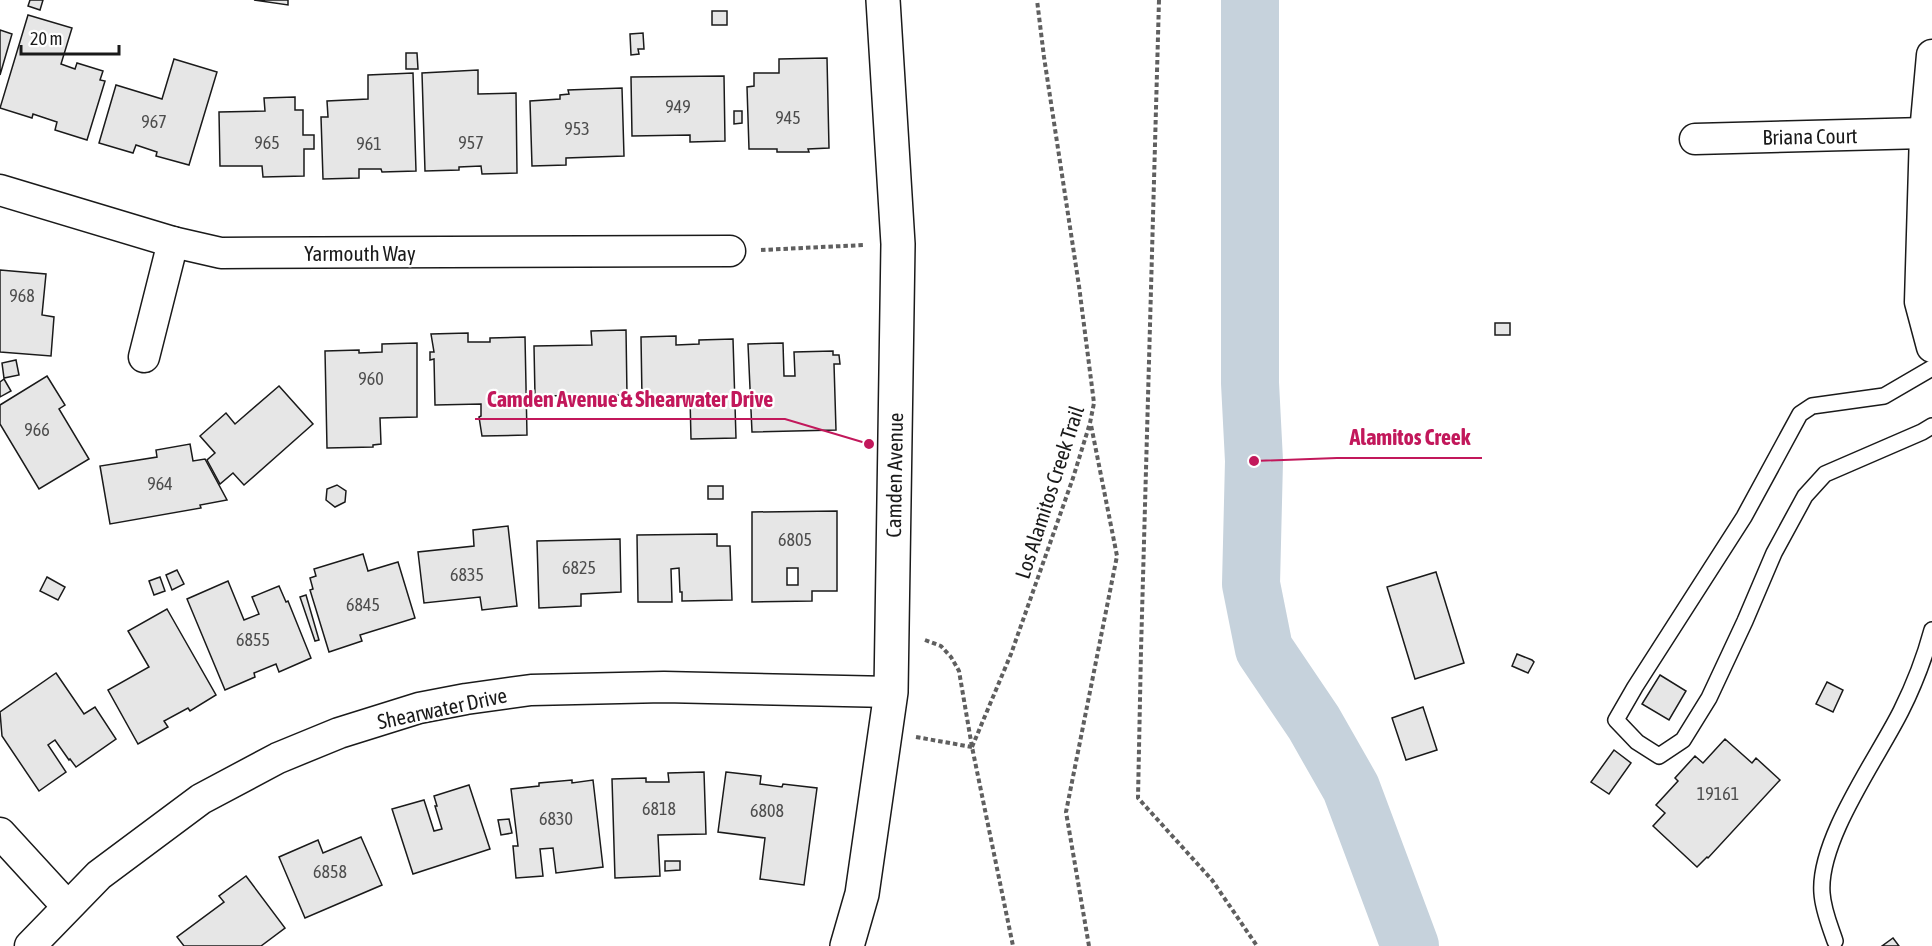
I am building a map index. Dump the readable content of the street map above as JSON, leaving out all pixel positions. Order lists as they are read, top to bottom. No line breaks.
{"streets":{"street":["Briana Court","Yarmouth Way","Camden Avenue","Shearwater Drive"],"path":["Los Alamitos Creek Trail"]},"crossings":[["Camden Avenue","Shearwater Drive"]],"places":["Camden Avenue & Shearwater Drive","Alamitos Creek"],"house_numbers":["949","945","967","953","965","957","961","968","960","966","964","6805","6825","6835","6845","6855","19161","6818","6808","6830","6858"],"scale_bar":"20 m"}
